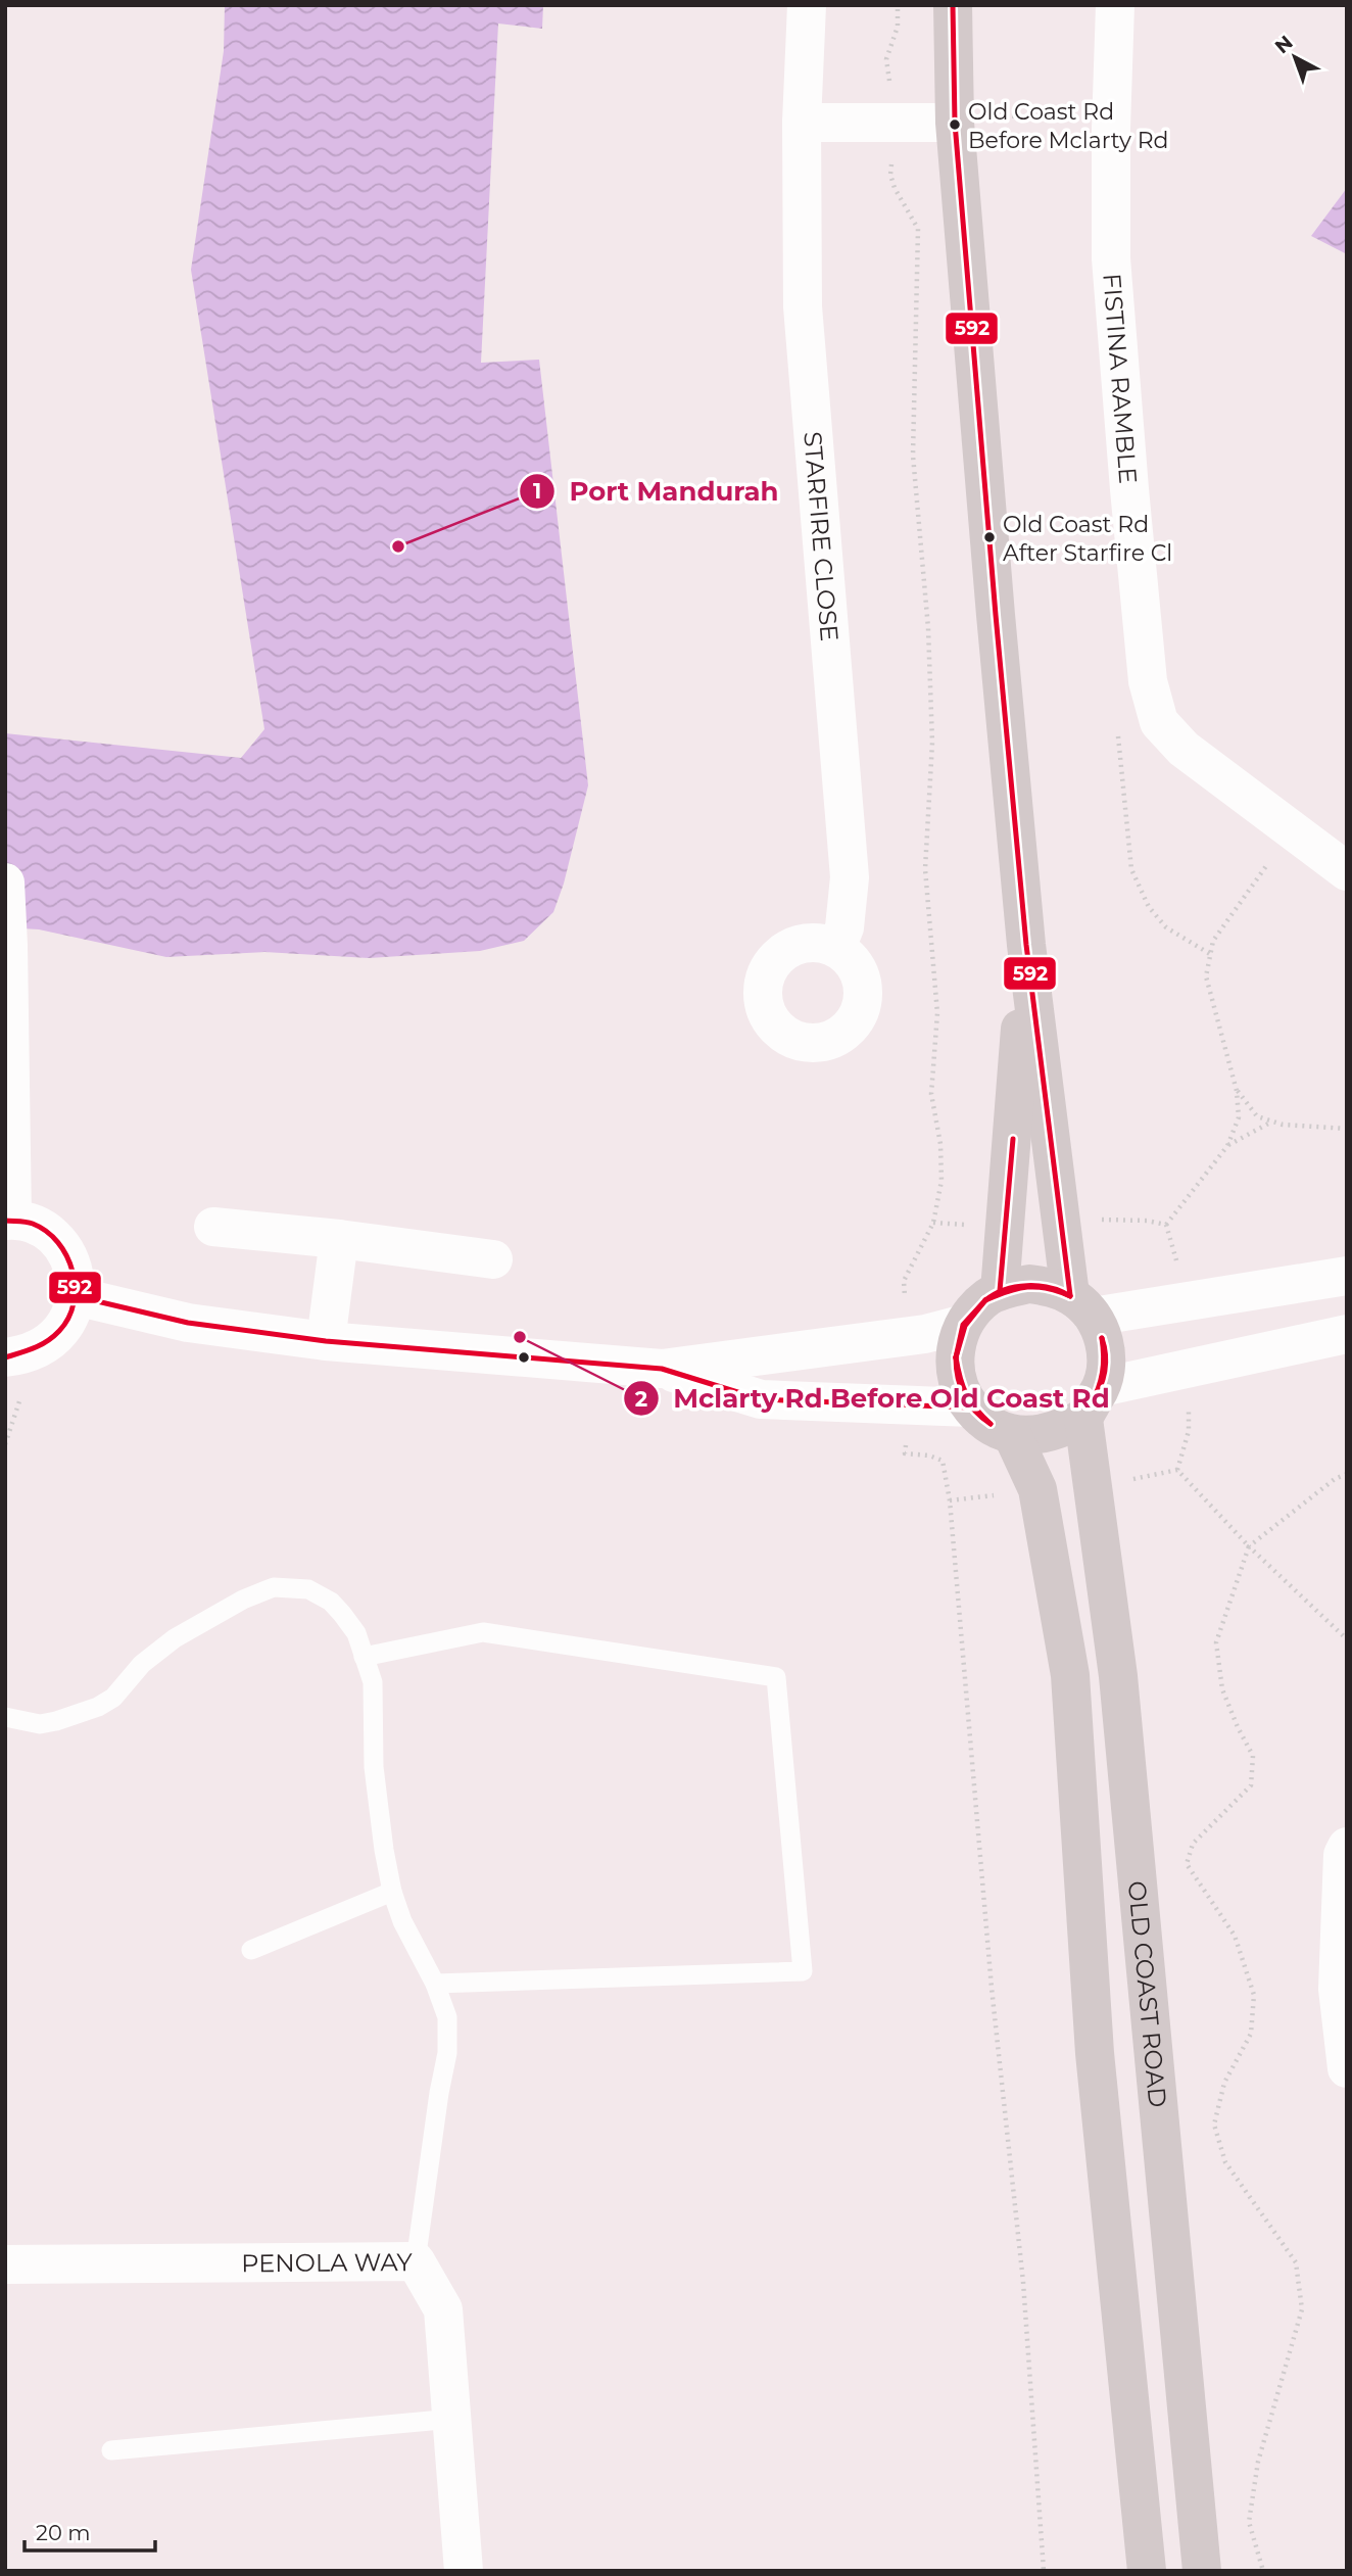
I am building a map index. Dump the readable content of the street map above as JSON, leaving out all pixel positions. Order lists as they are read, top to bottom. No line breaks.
{"streets":{"main road":["OLD COAST ROAD"],"street":["FISTINA RAMBLE","STARFIRE CLOSE","PENOLA WAY"]},"places":["Old Coast Rd Before Mclarty Rd","Old Coast Rd After Starfire Cl","Port Mandurah","Mclarty Rd Before Old Coast Rd"],"lines":["transit line 592"],"scale_bar":"20 m","north":"top left"}
